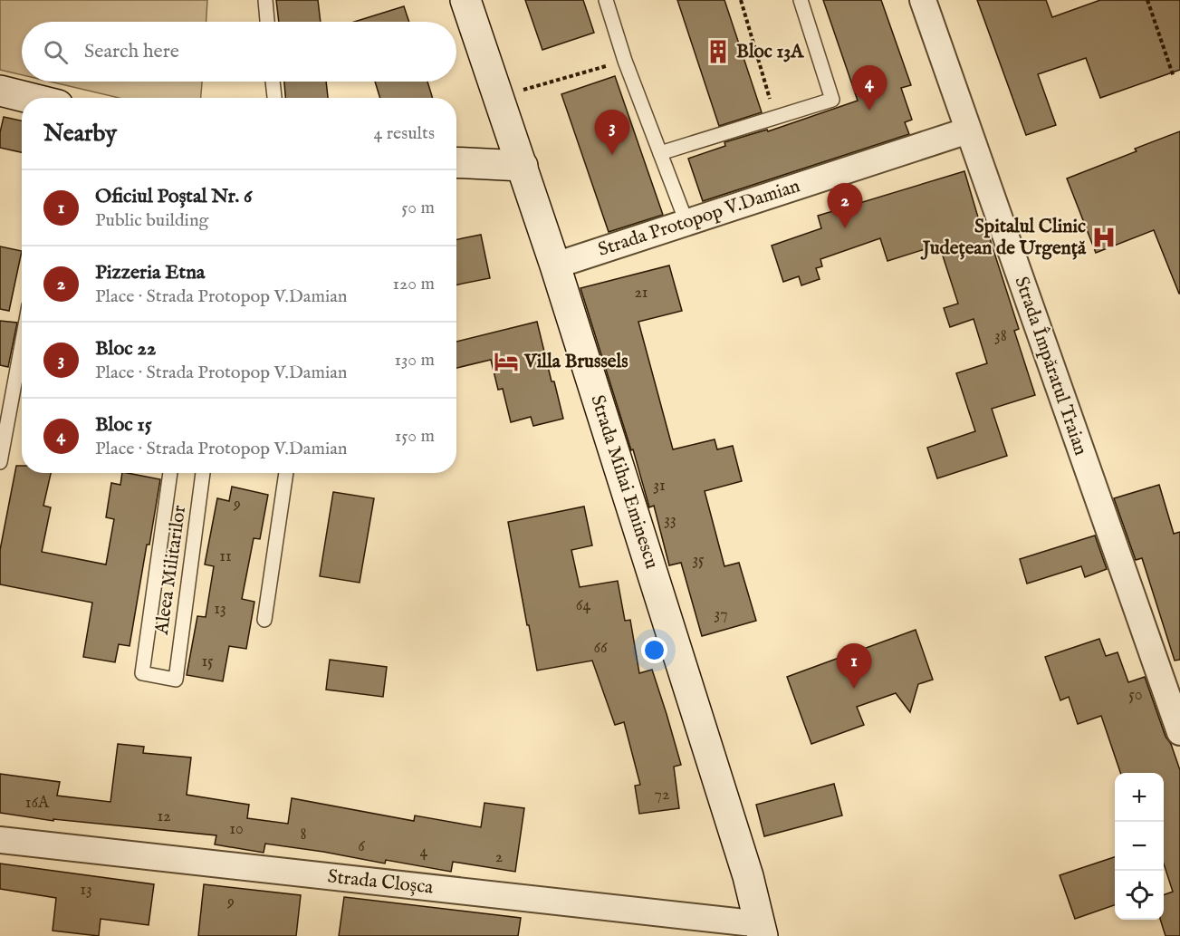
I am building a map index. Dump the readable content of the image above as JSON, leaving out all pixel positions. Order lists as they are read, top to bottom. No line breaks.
{"streets":{"street":["Strada Protopop V.Damian","Strada Împăratul Traian","Strada Mihai Eminescu","Strada Cloșca"],"lane":["Aleea Militarilor"]},"crossings":[["Strada Protopop V.Damian","Strada Împăratul Traian"],["Strada Protopop V.Damian","Strada Mihai Eminescu"],["Strada Mihai Eminescu","Strada Cloșca"]],"places":{"building":["Bloc 13A"],"hospital":["Spitalul Clinic Județean de Urgență"],"hotel":["Villa Brussels"]},"house_numbers":["21","38","31","9","33","11","35","64","13","37","66","15","50","72","16A","12","10","8","6","4","2","13","9"],"page":{"search":"Search here","pins":["4","3","2","1"],"heading":["Nearby","4 results"],"list":[{"mark":"1","name":"Oficiul Poștal Nr. 6","note":"Public building","value":"50 m"},{"mark":"2","name":"Pizzeria Etna","note":"Place · Strada Protopop V.Damian","value":"120 m"},{"mark":"3","name":"Bloc 22","note":"Place · Strada Protopop V.Damian","value":"130 m"},{"mark":"4","name":"Bloc 15","note":"Place · Strada Protopop V.Damian","value":"150 m"}],"map_buttons":["+","−"]}}
